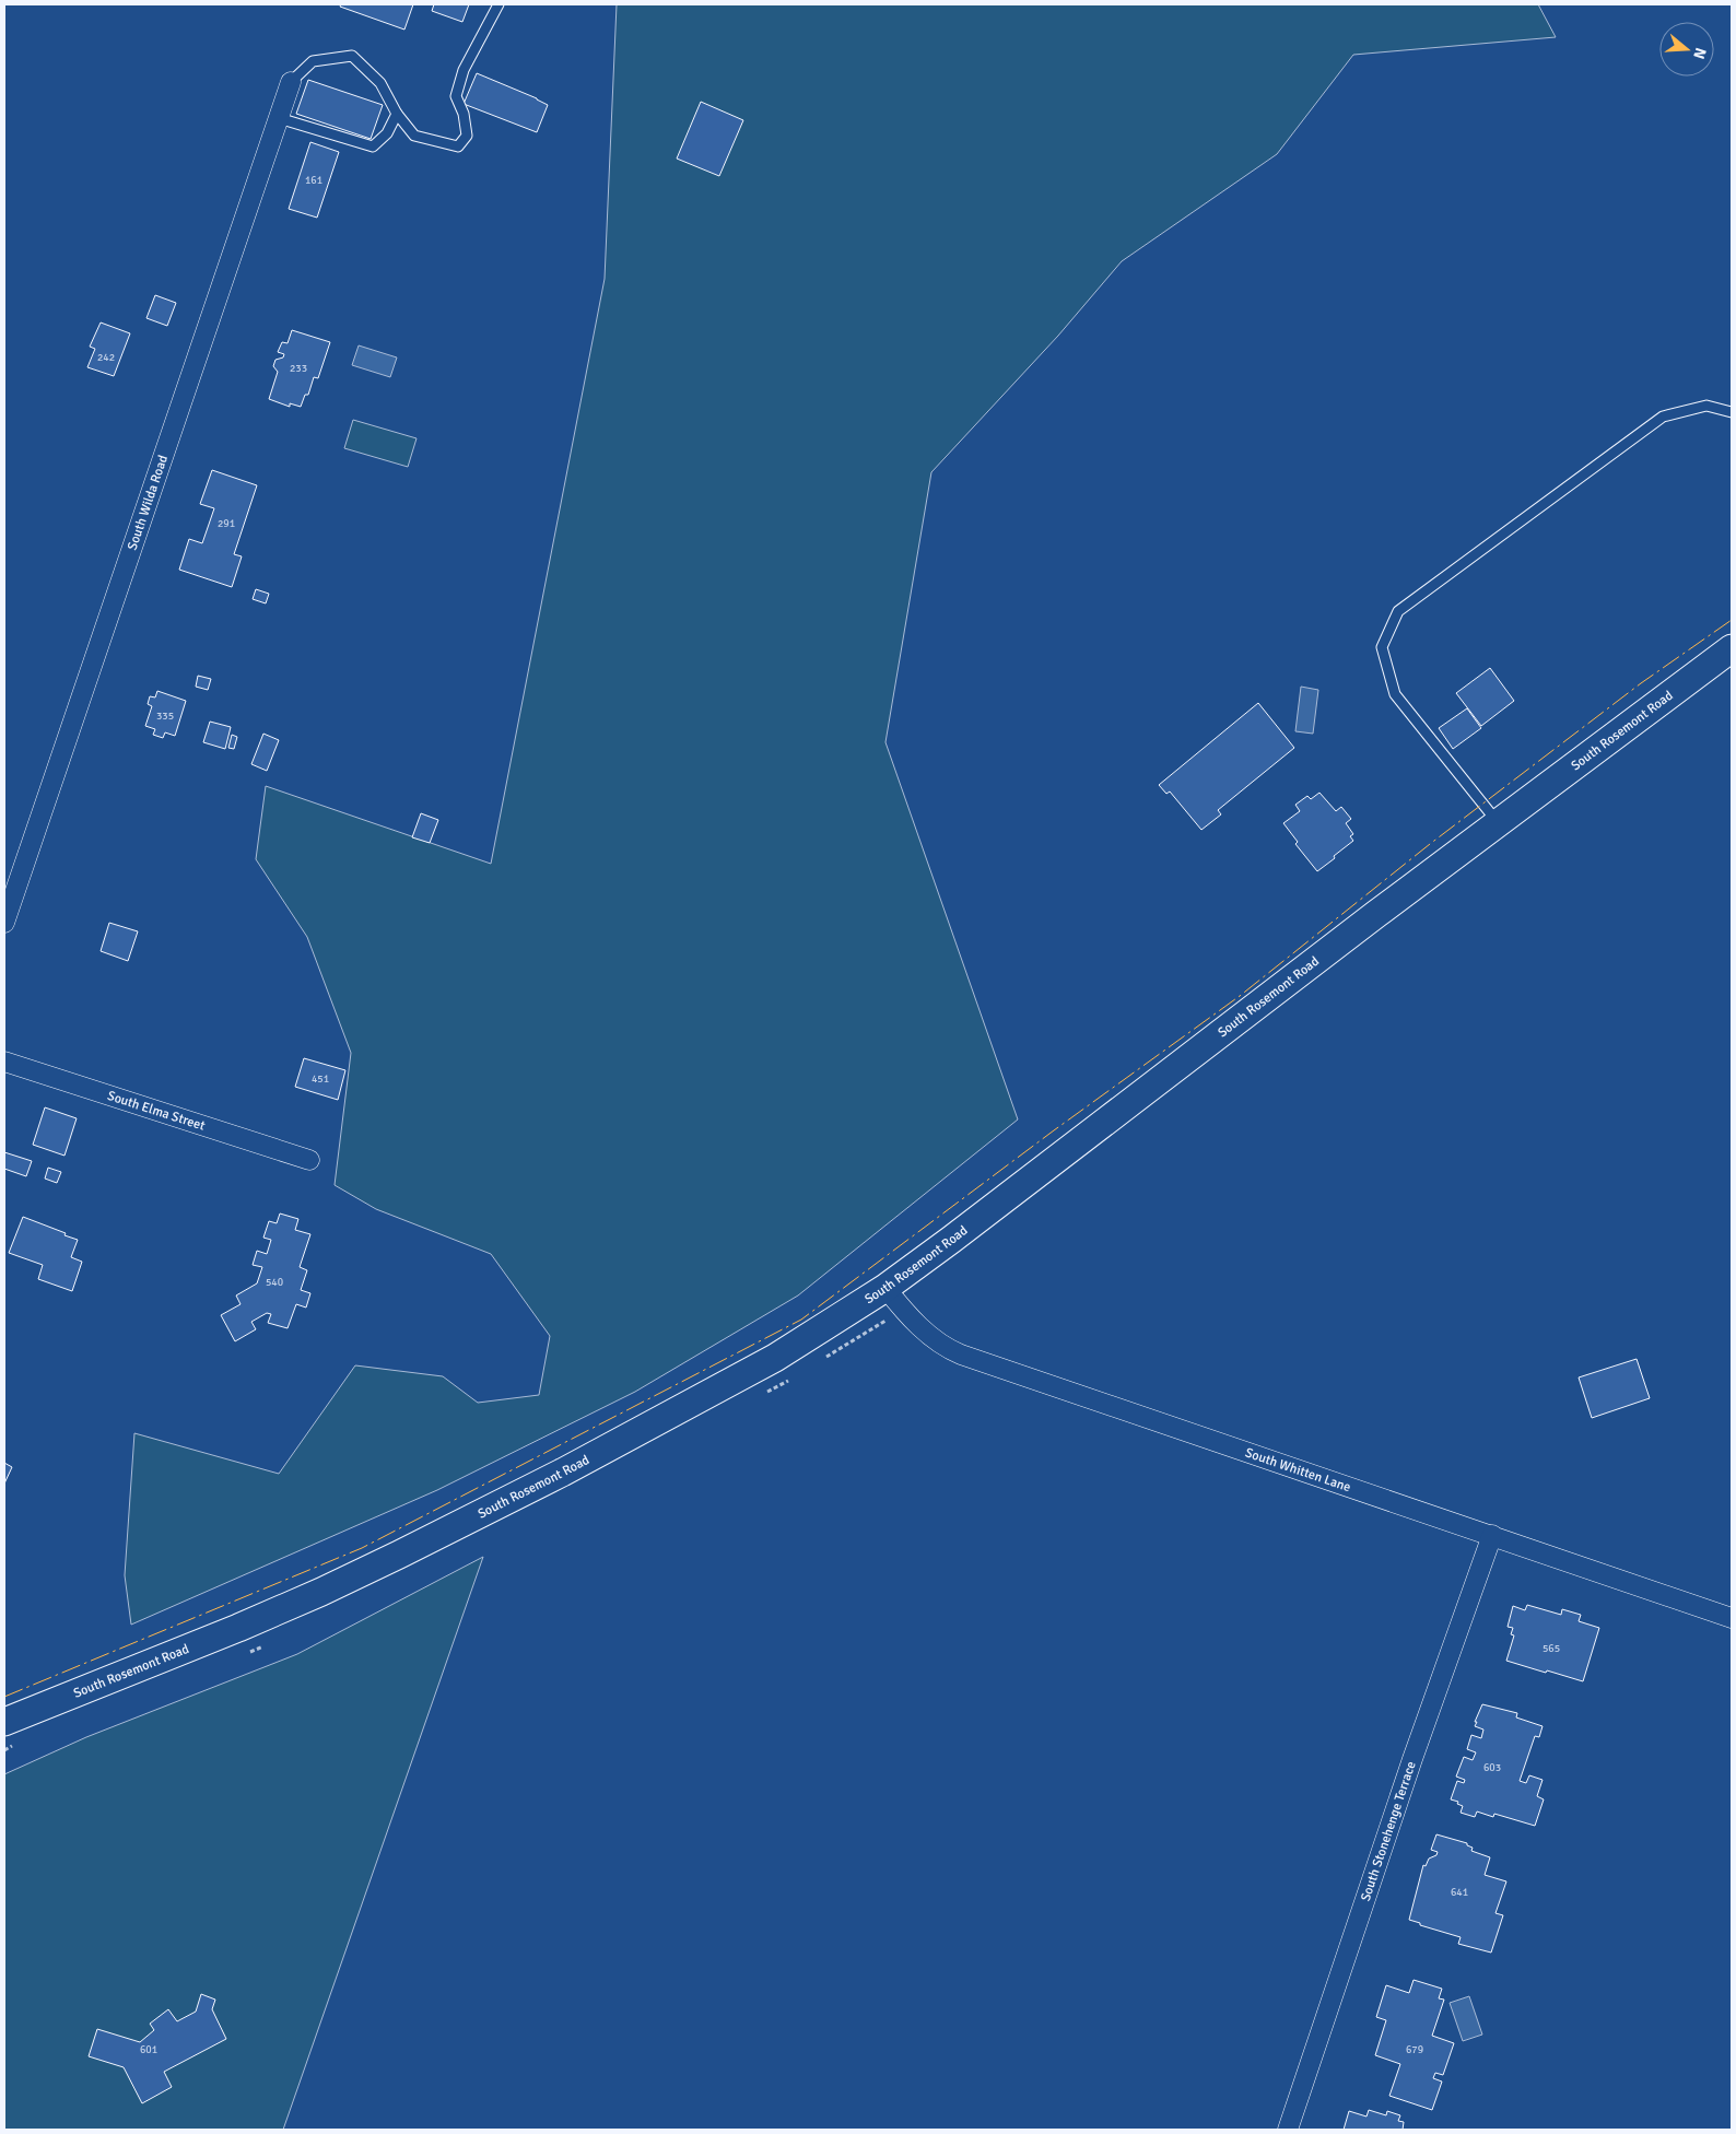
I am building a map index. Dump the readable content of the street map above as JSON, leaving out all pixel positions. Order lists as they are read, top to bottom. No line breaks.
{"streets":{"main road":["South Rosemont Road"],"street":["South Wilda Road","South Elma Street","South Whitten Lane","South Stonehenge Terrace"]},"crossings":[["South Rosemont Road","South Whitten Lane"],["South Whitten Lane","South Stonehenge Terrace"]],"house_numbers":["161","242","233","291","335","451","540","565","603","641","601","679"],"north":"right"}
